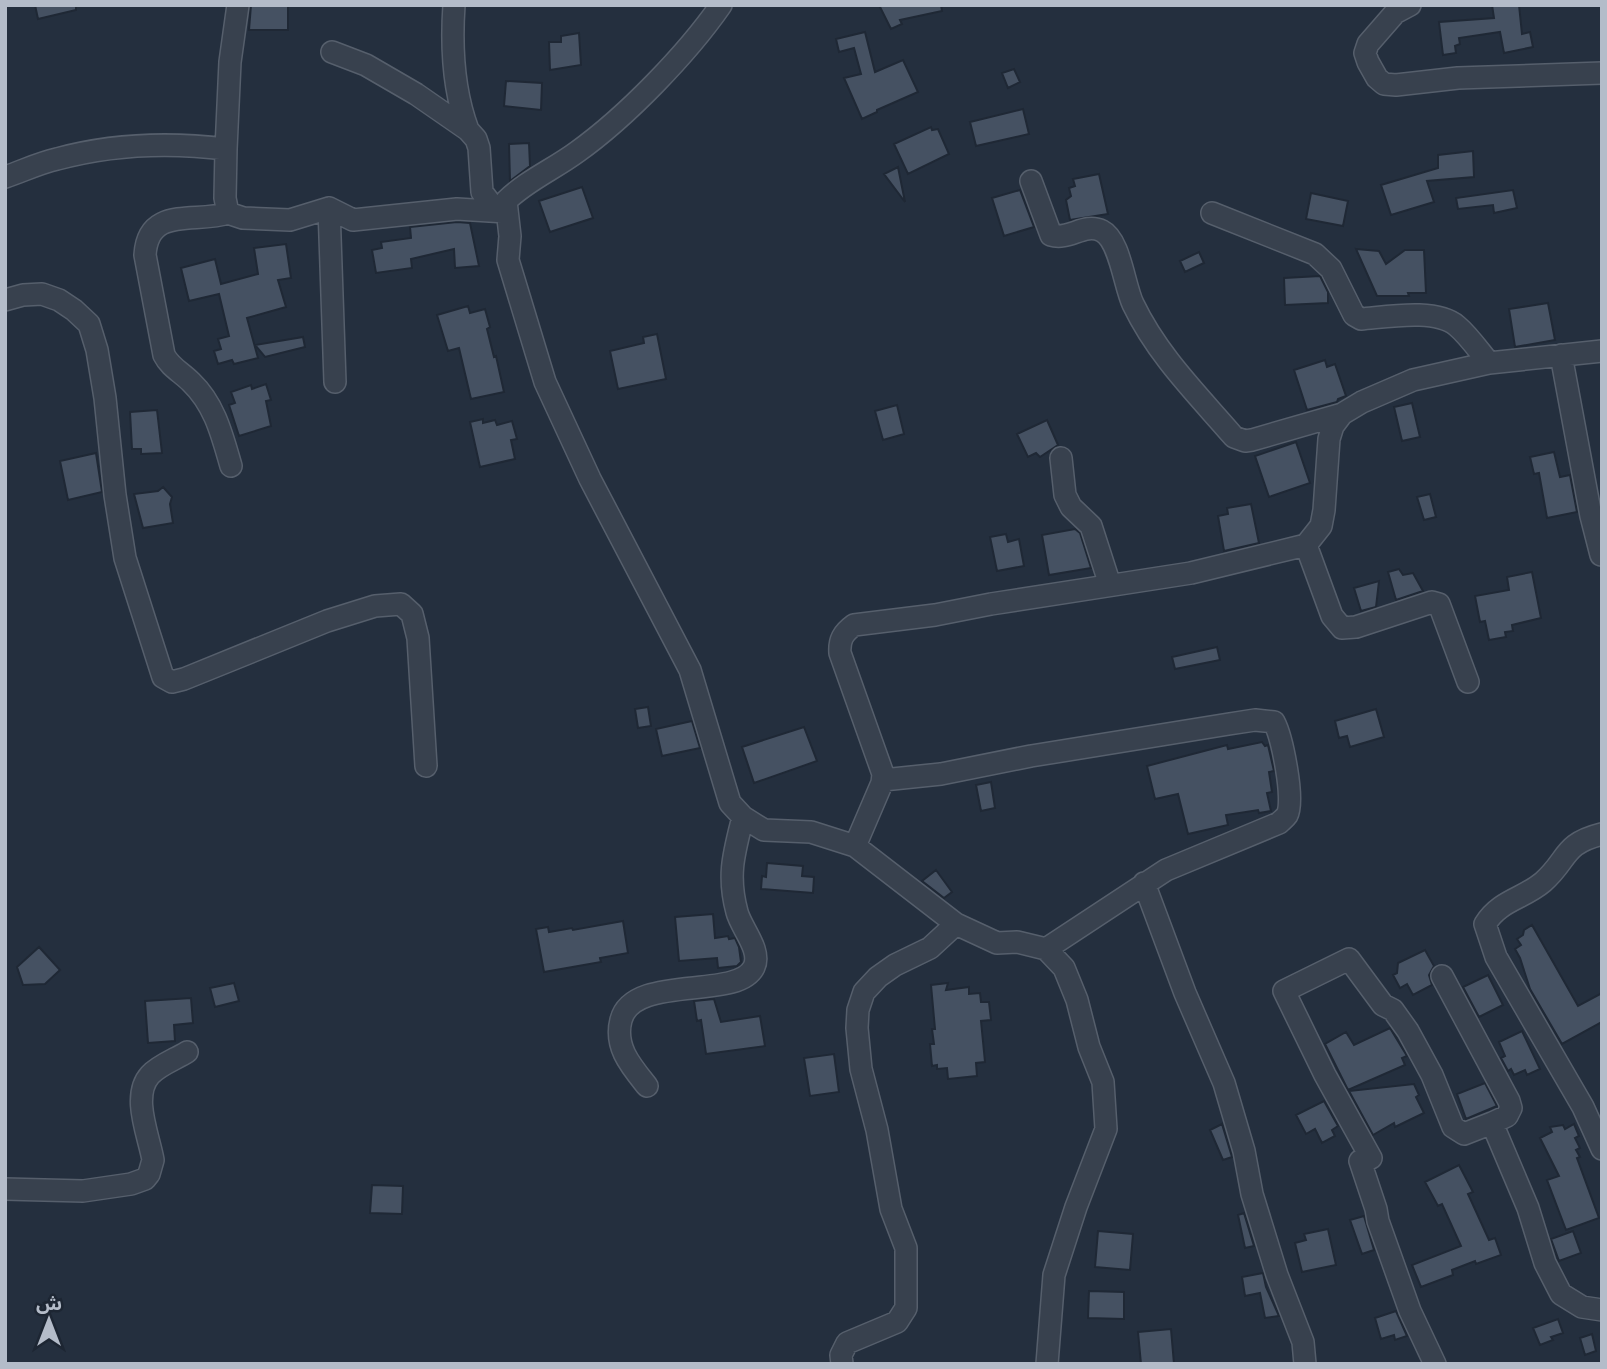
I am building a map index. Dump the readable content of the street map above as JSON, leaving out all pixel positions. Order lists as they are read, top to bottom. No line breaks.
{"north":"top"}
